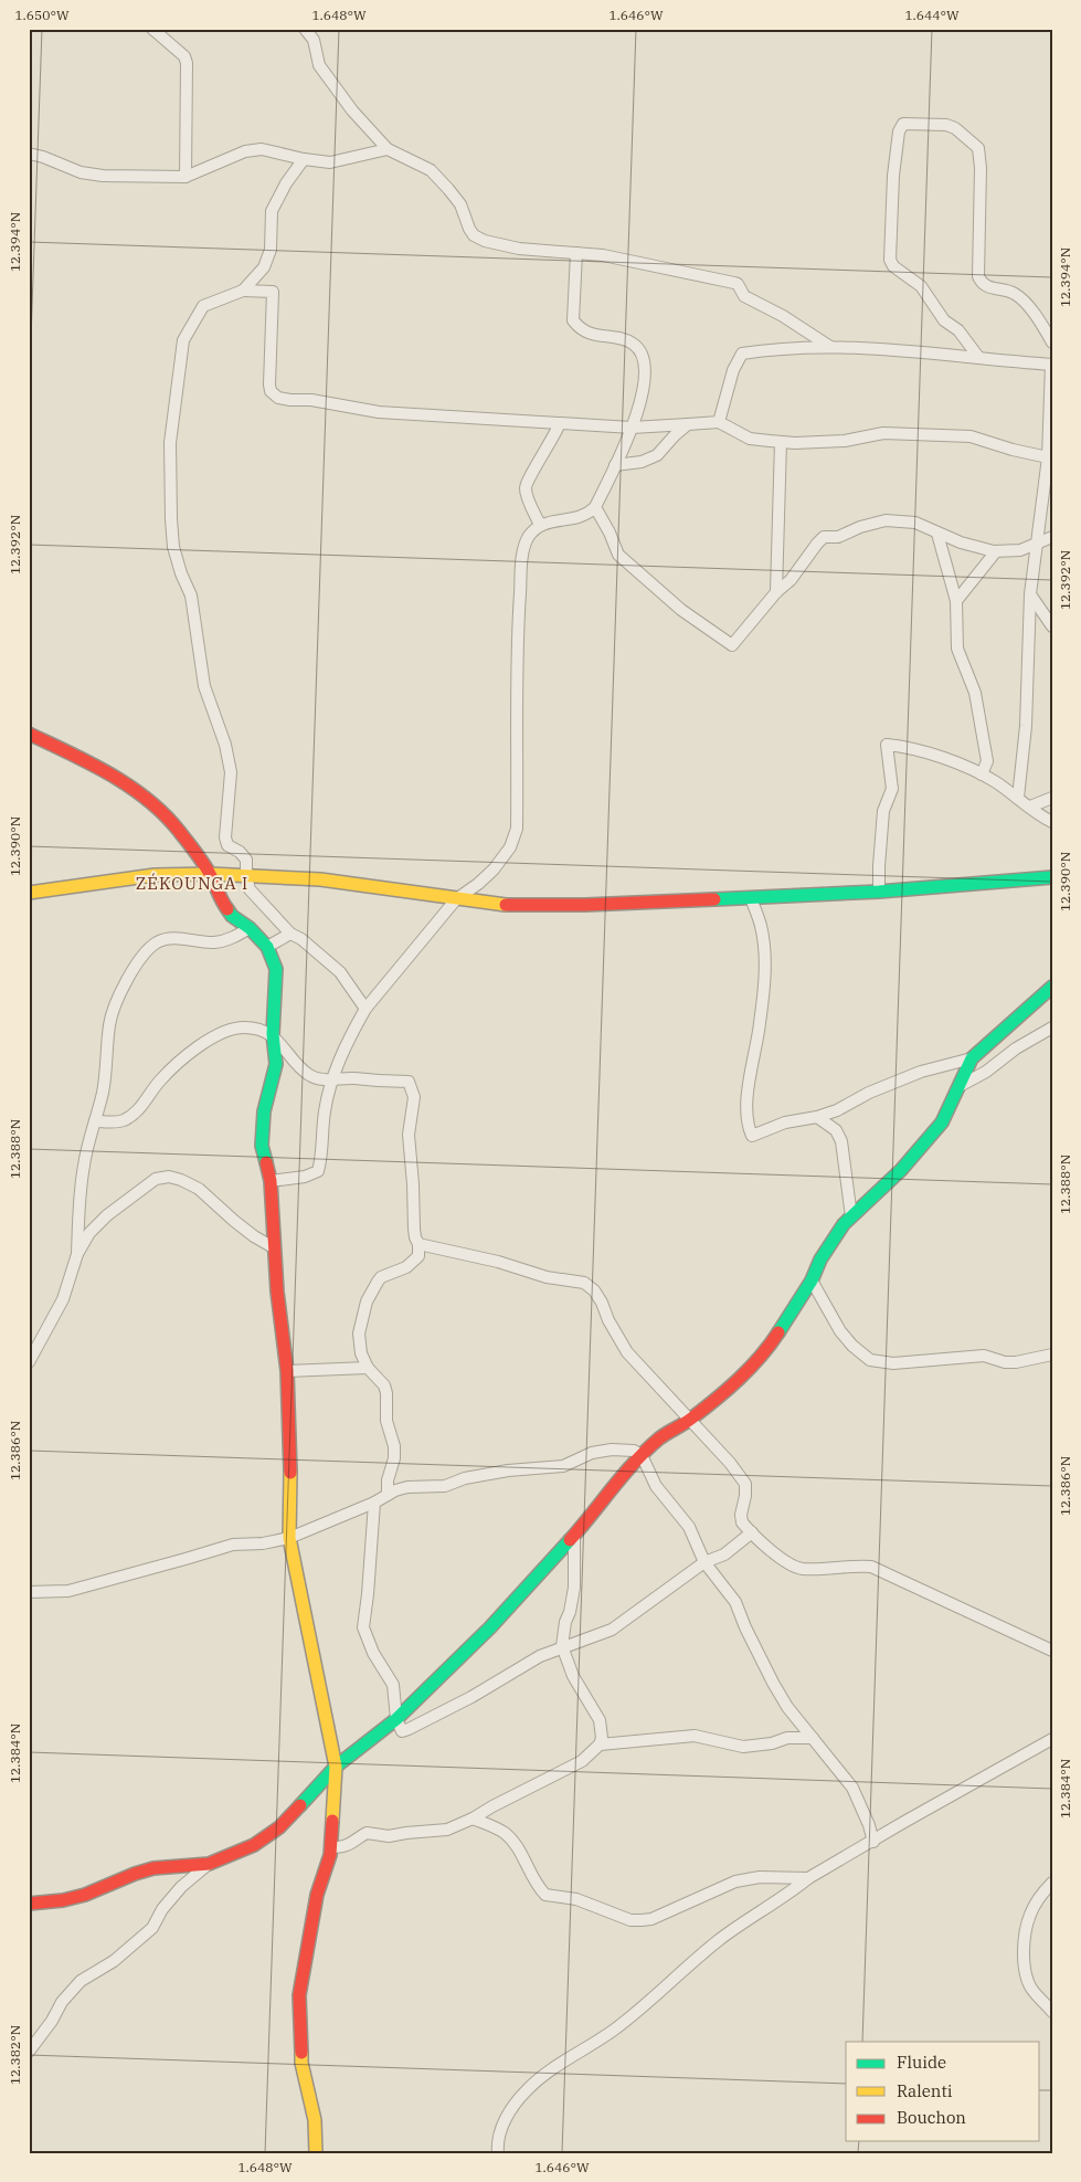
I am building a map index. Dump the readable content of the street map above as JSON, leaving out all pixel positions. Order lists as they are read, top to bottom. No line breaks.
{"districts":["ZÉKOUNGA I"],"legend":["Fluide","Ralenti","Bouchon"],"coordinates":["1.650°W","1.648°W","1.646°W","1.644°W","12.394°N","12.392°N","12.390°N","12.388°N","12.386°N","12.384°N","12.382°N"]}
